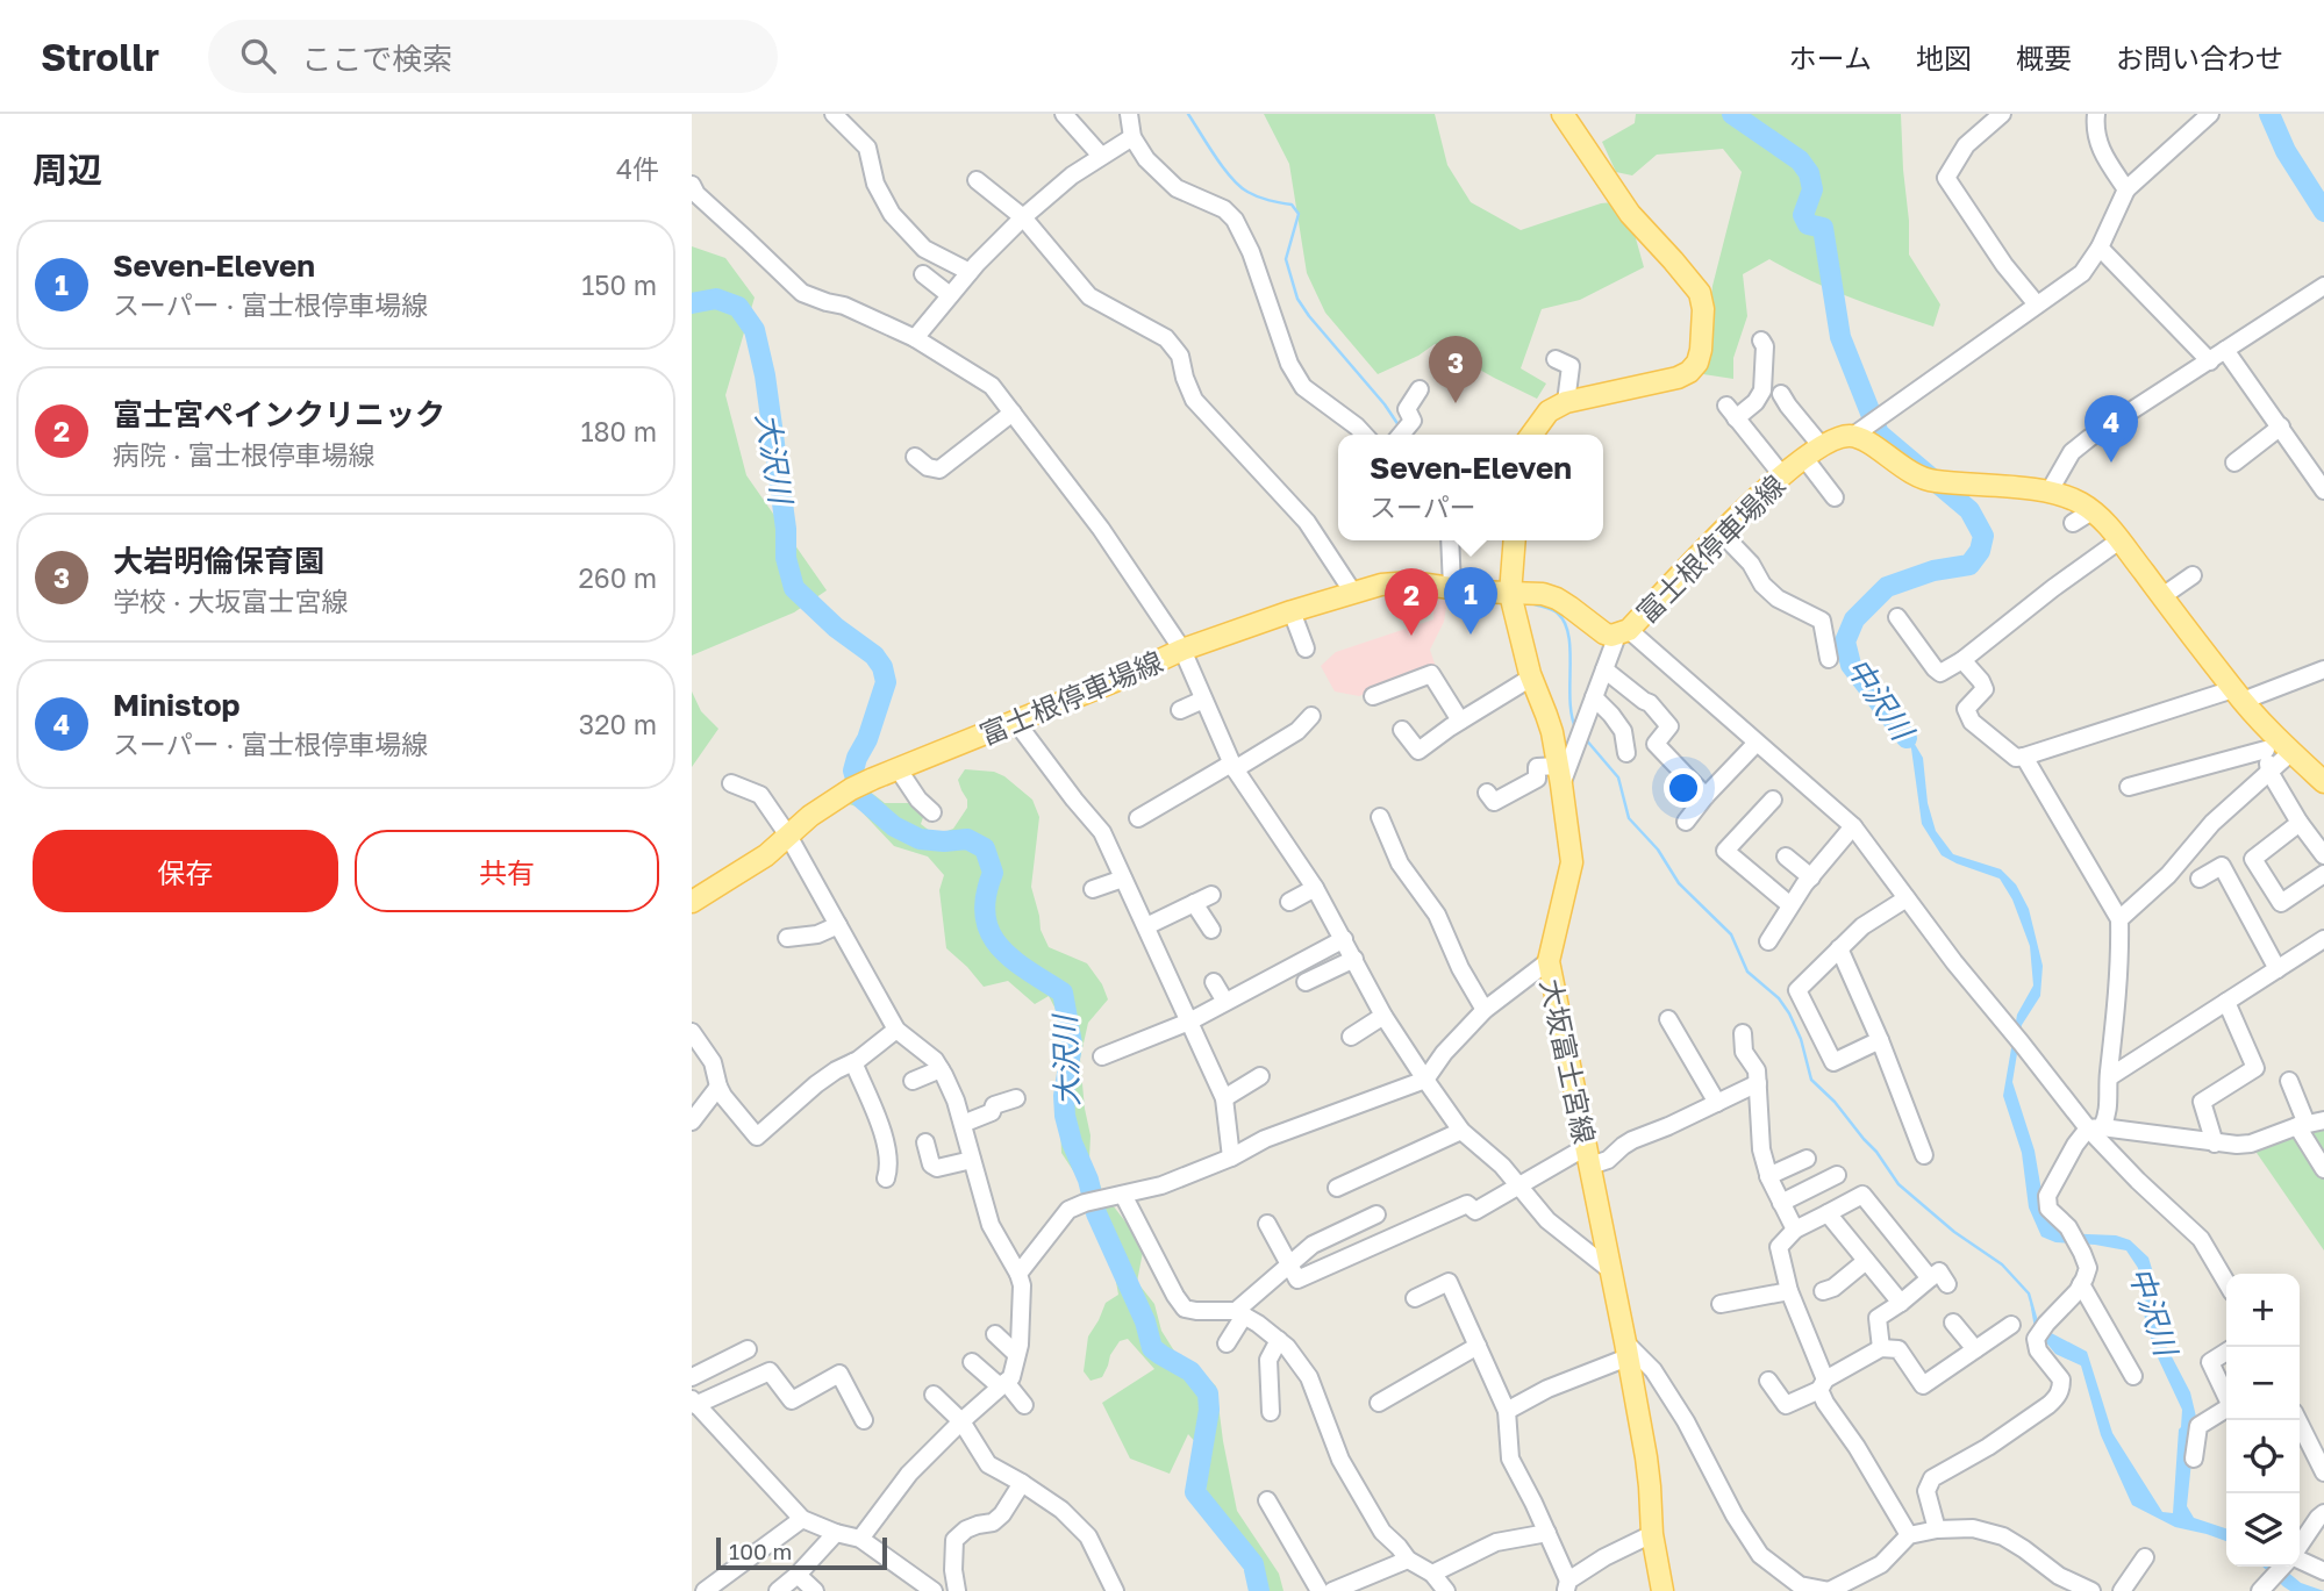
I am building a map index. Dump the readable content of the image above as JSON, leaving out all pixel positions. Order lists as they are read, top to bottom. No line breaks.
{"streets":{"main road":["富士根停車場線","大坂富士宮線"]},"crossings":[["富士根停車場線","大坂富士宮線"]],"water":["大沢川","中沢川"],"scale_bar":"100 m","page":{"header":"Strollr","search":"ここで検索","nav":["ホーム","地図","概要","お問い合わせ"],"heading":["周辺","4件"],"list":[{"mark":"1","name":"Seven-Eleven","note":"スーパー · 富士根停車場線","value":"150 m"},{"mark":"2","name":"富士宮ペインクリニック","note":"病院 · 富士根停車場線","value":"180 m"},{"mark":"3","name":"大岩明倫保育園","note":"学校 · 大坂富士宮線","value":"260 m"},{"mark":"4","name":"Ministop","note":"スーパー · 富士根停車場線","value":"320 m"}],"pins":["3","4","1","2"],"popup":["Seven-Eleven","スーパー"],"buttons":["保存","共有"],"map_buttons":["+","−"],"scale":"100 m"}}
